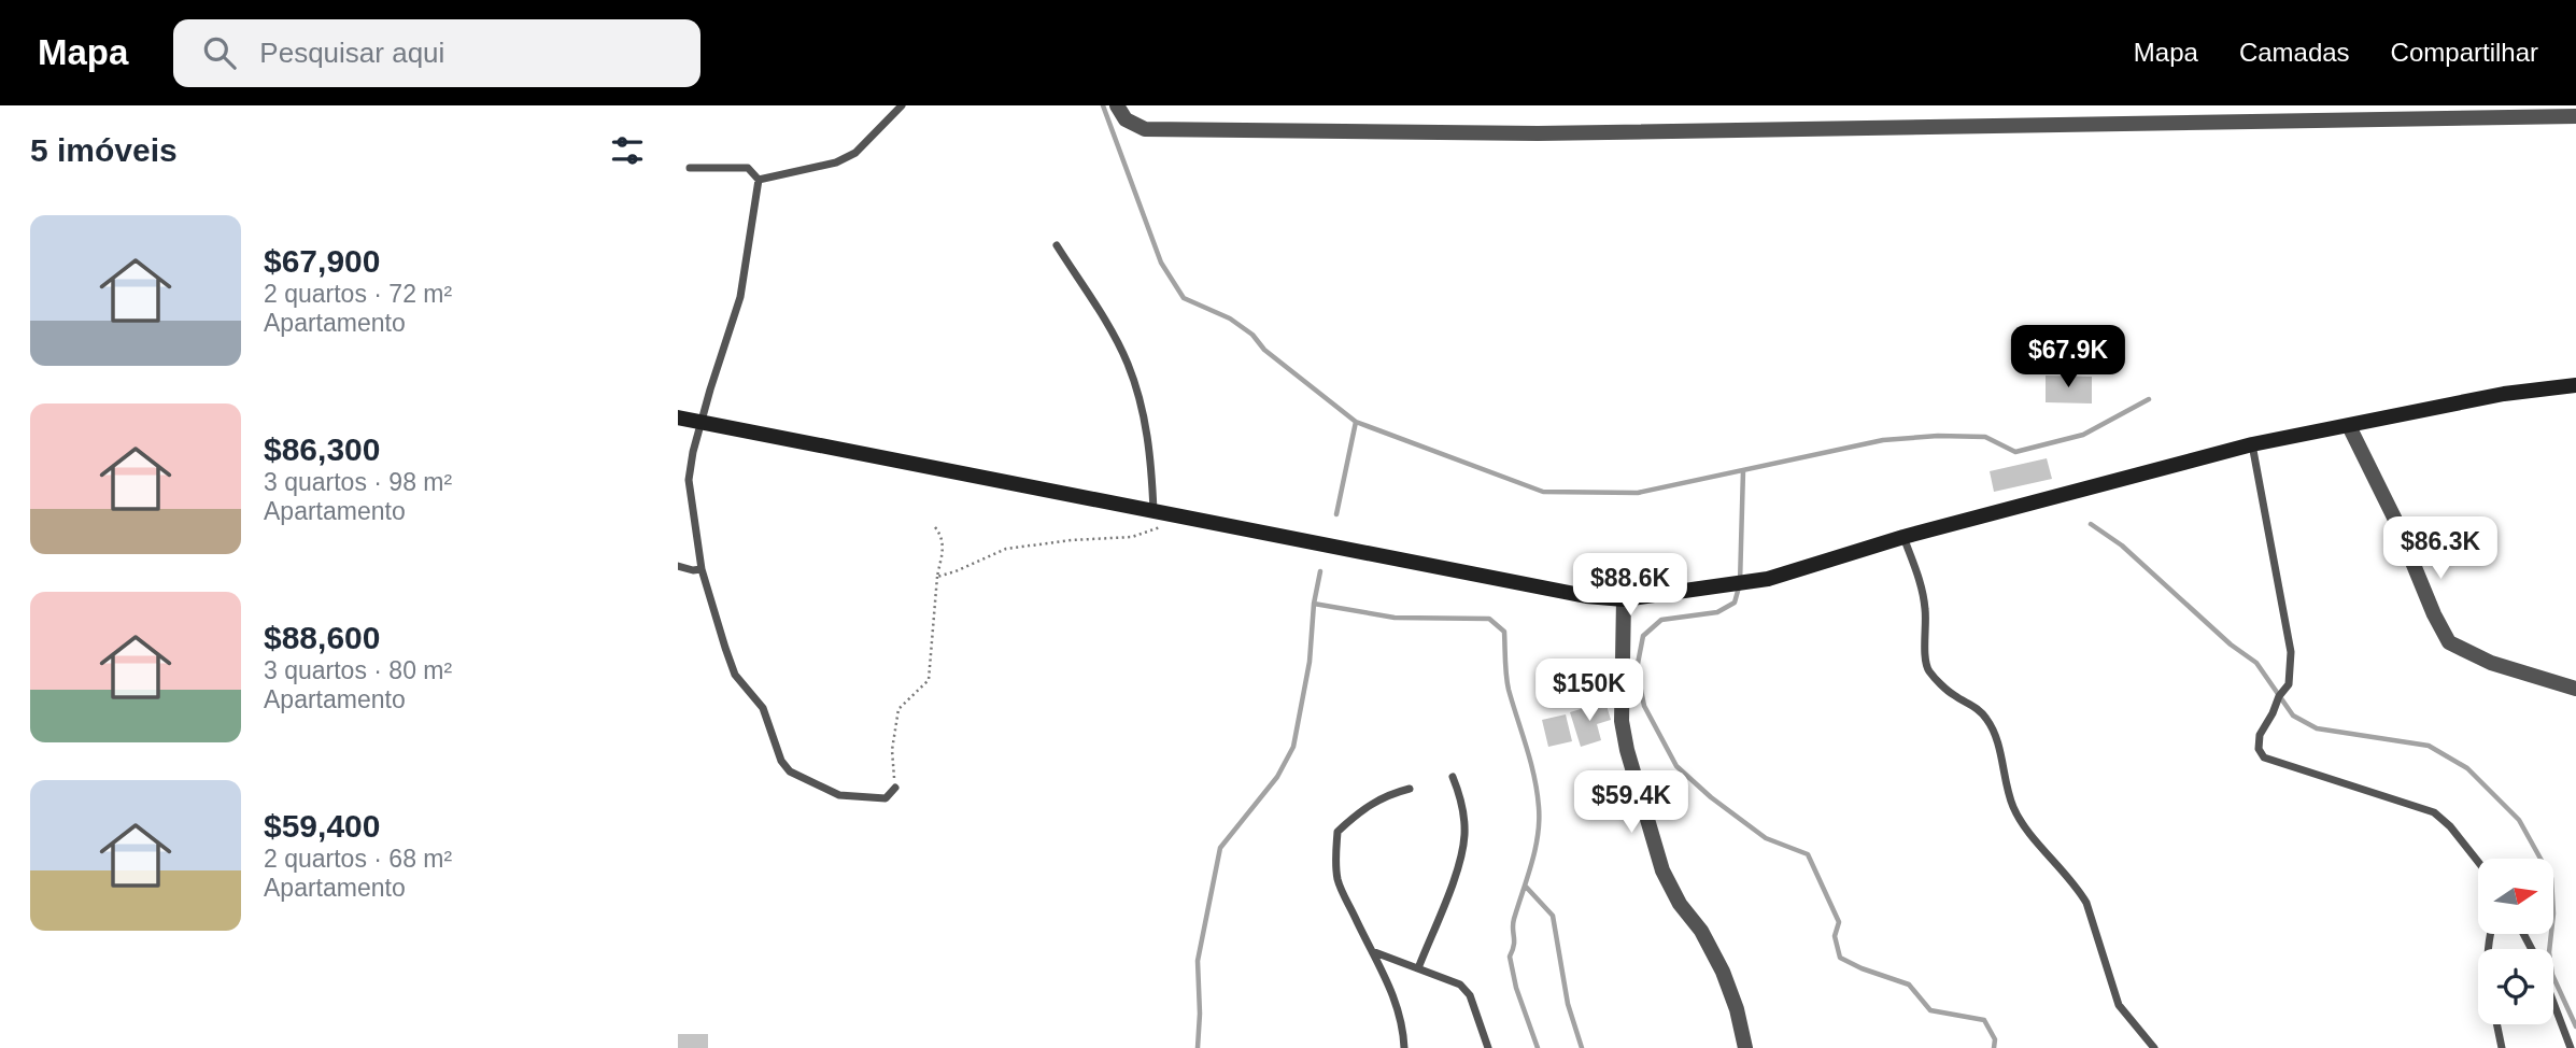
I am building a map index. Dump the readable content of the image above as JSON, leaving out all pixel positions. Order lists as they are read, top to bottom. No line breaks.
{"north":"right","page":{"header":"Mapa","search":"Pesquisar aqui","nav":["Mapa","Camadas","Compartilhar"],"heading":"5 imóveis","list":[{"name":"$67,900","note":"2 quartos · 72 m² · Apartamento"},{"name":"$86,300","note":"3 quartos · 98 m² · Apartamento"},{"name":"$88,600","note":"3 quartos · 80 m² · Apartamento"},{"name":"$59,400","note":"2 quartos · 68 m² · Apartamento"}],"price":["$67.9K","$86.3K","$88.6K","$150K","$59.4K"]}}
